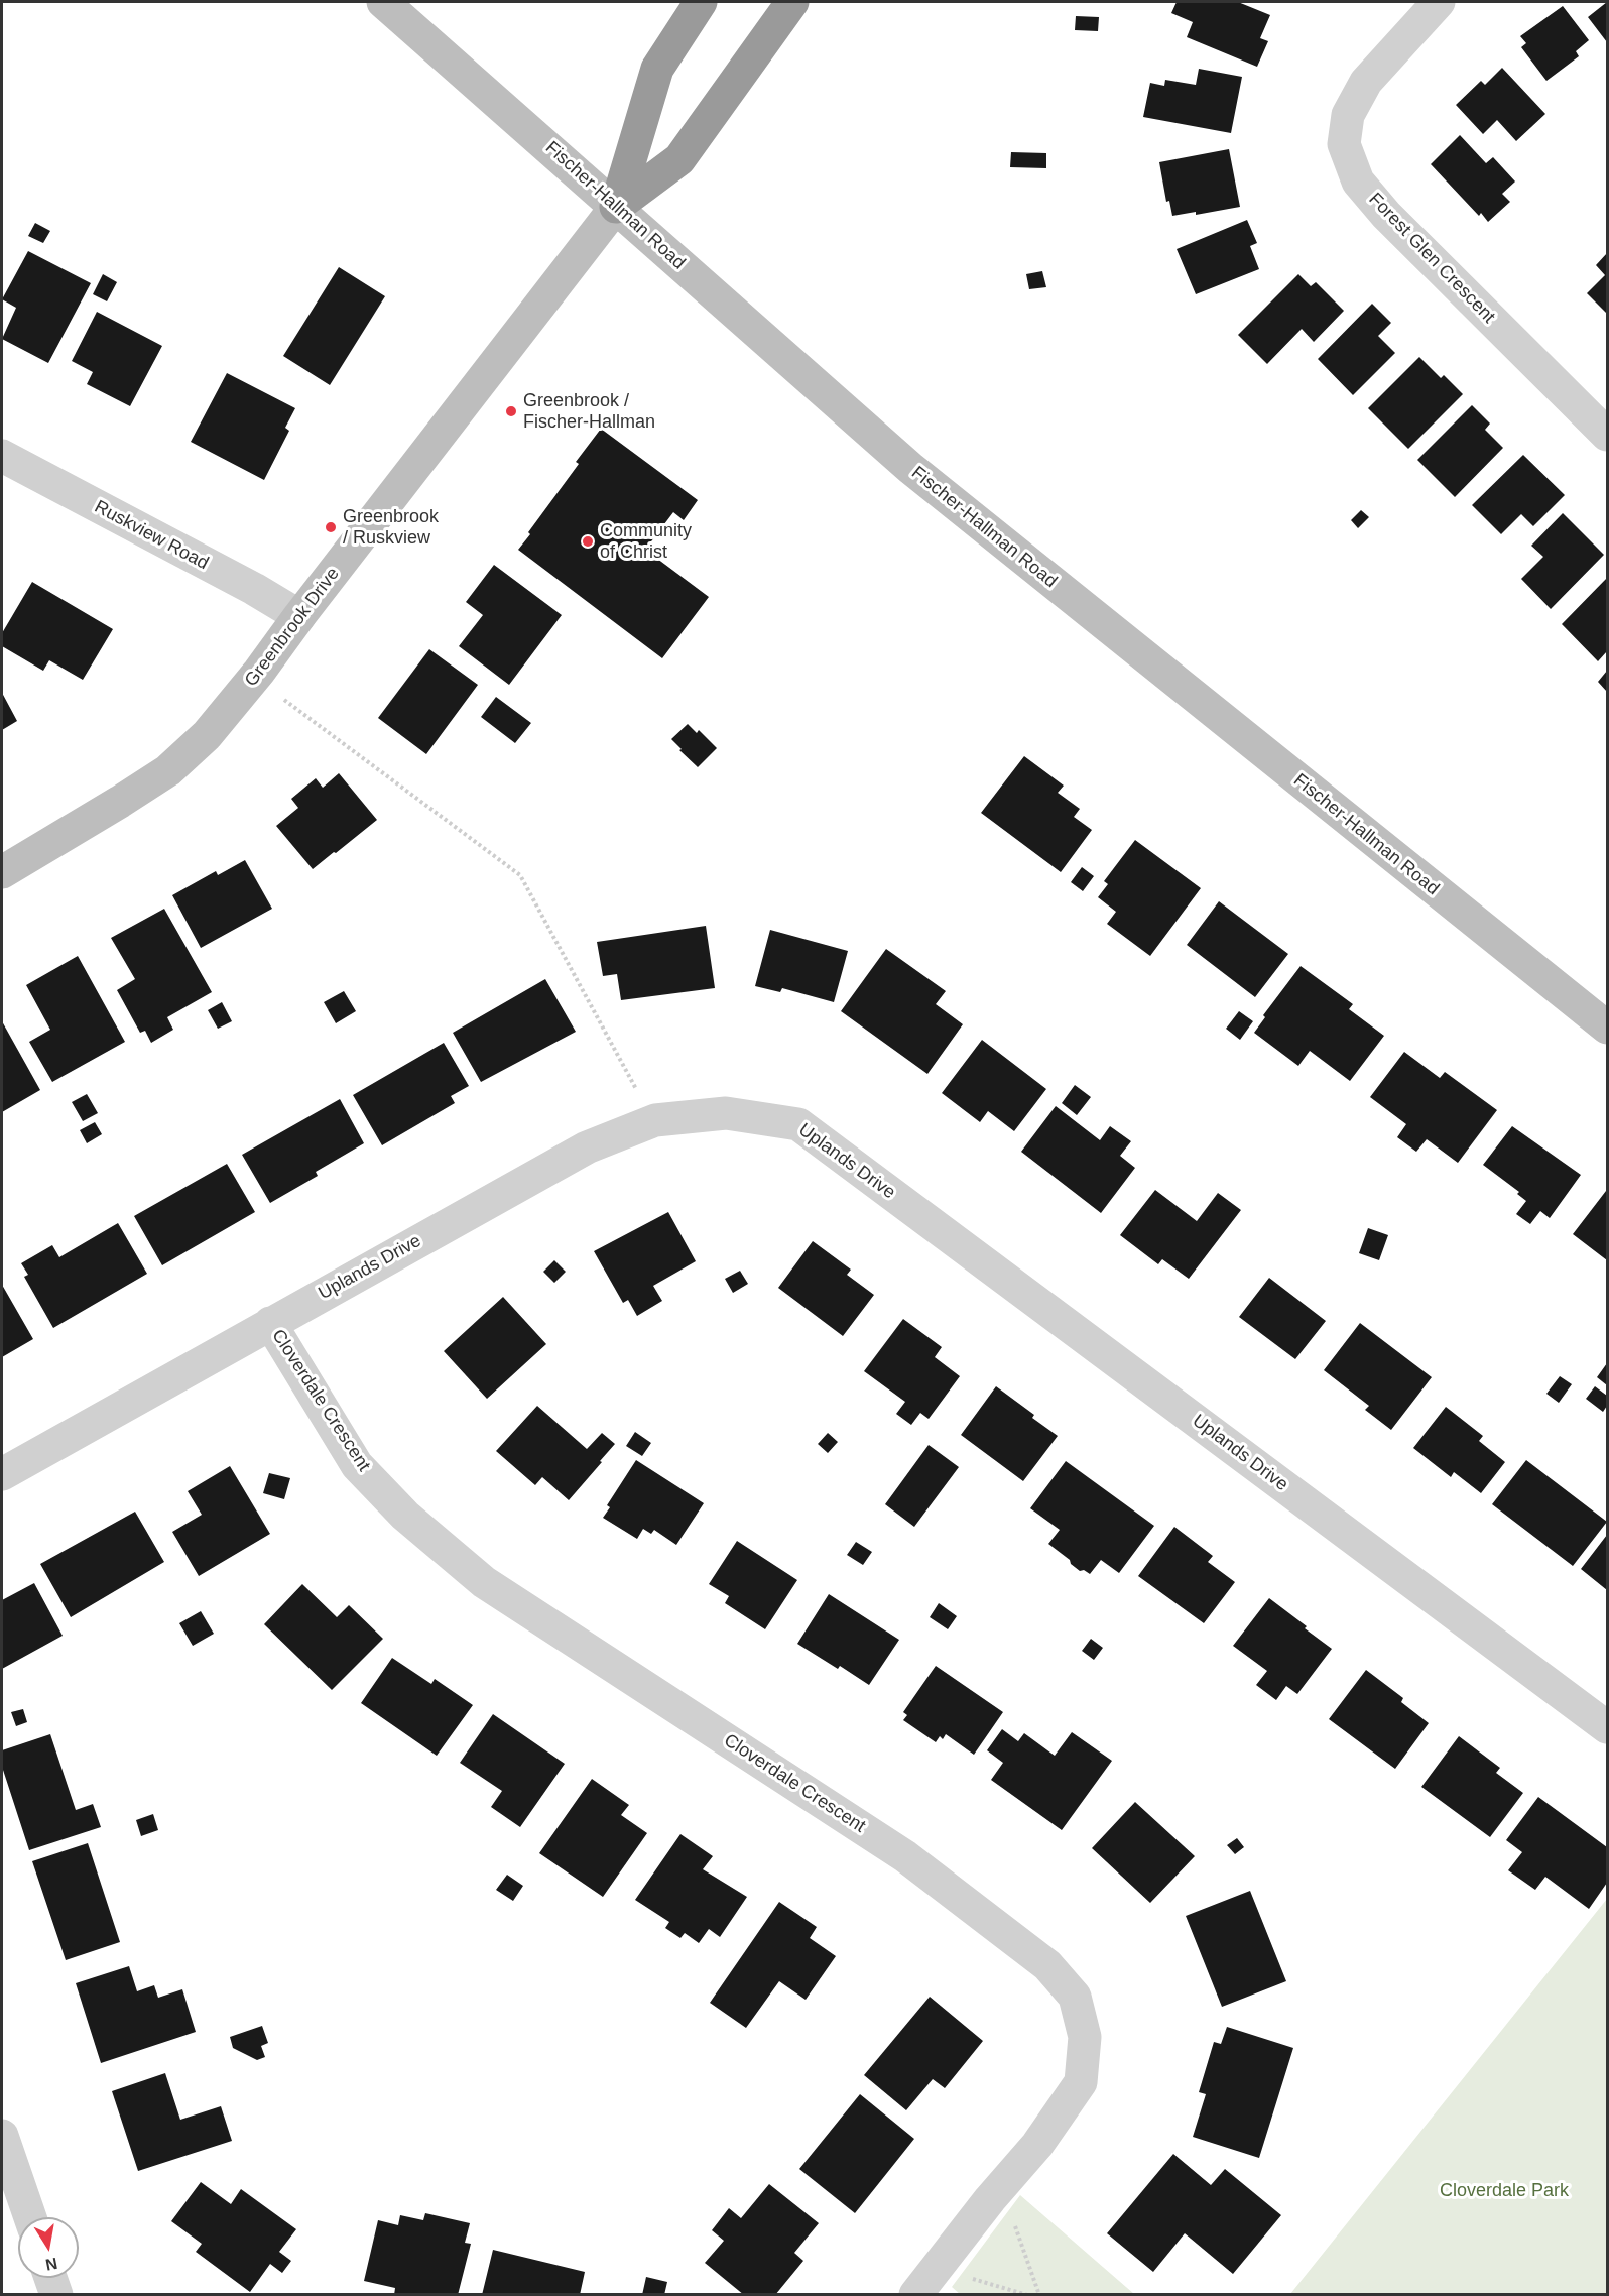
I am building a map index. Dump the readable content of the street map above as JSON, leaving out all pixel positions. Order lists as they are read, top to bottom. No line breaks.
{"streets":{"main road":["Fischer-Hallman Road","Greenbrook Drive"],"street":["Forest Glen Crescent","Ruskview Road","Uplands Drive","Cloverdale Crescent"]},"crossings":[["Fischer-Hallman Road","Greenbrook Drive"],["Ruskview Road","Greenbrook Drive"],["Uplands Drive","Cloverdale Crescent"]],"parks":["Cloverdale Park"],"places":["Greenbrook / Fischer-Hallman","Greenbrook / Ruskview","Community of Christ"],"north":"bottom"}
